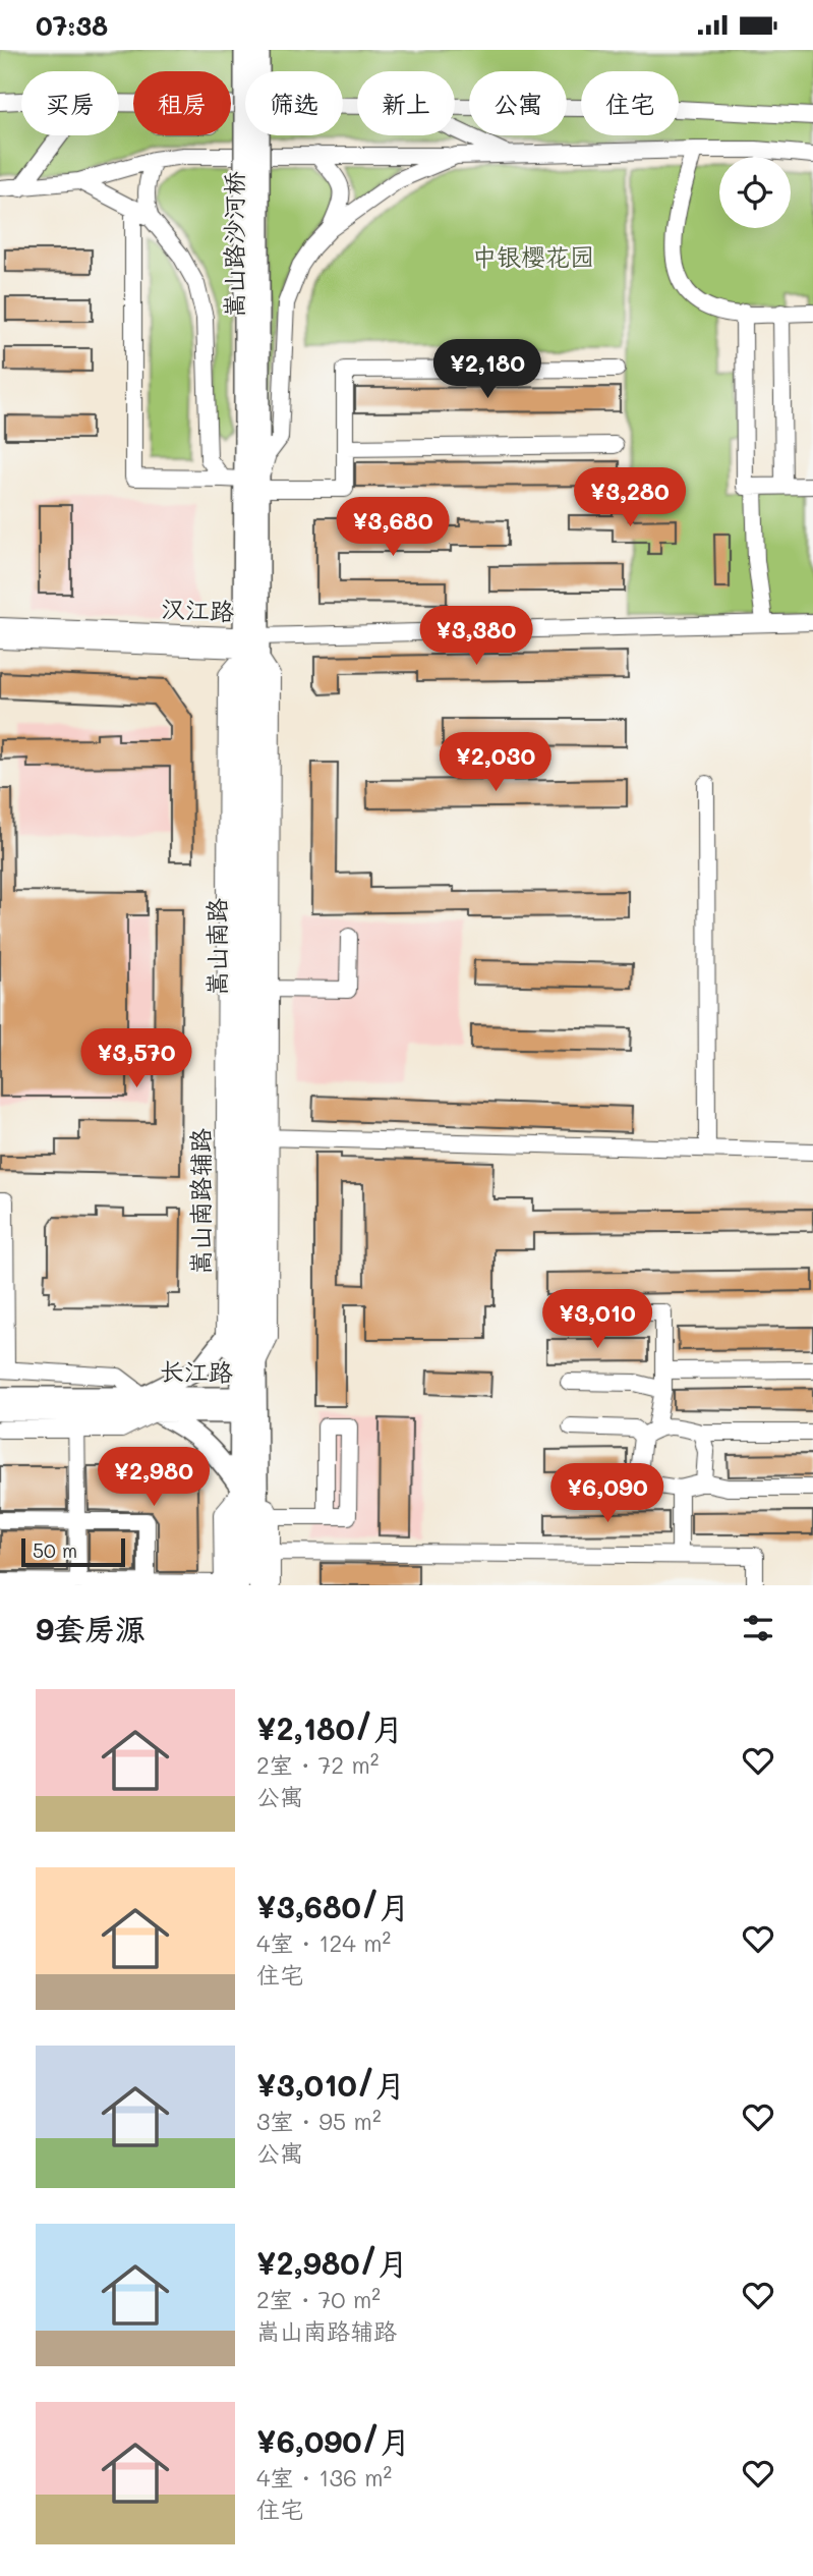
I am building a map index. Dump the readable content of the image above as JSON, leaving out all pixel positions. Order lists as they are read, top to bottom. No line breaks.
{"streets":{"main road":["嵩山路沙河桥","嵩山南路","长江路"],"street":["汉江路","嵩山南路辅路"]},"crossings":[["嵩山路沙河桥","嵩山南路"],["汉江路","嵩山南路"],["汉江路","嵩山南路辅路"],["嵩山南路","嵩山南路辅路"],["嵩山南路","长江路"]],"parks":["中银樱花园"],"scale_bar":"50 m","page":{"status":"07:38","chip":["买房","租房","筛选","新上","公寓","住宅"],"price":["¥2,180","¥3,280","¥3,680","¥3,380","¥2,030","¥3,570","¥3,010","¥2,980","¥6,090"],"scale":"50 m","heading":"9套房源","list":[{"name":"¥2,180/月","note":"2室 · 72 m² · 公寓"},{"name":"¥3,680/月","note":"4室 · 124 m² · 住宅"},{"name":"¥3,010/月","note":"3室 · 95 m² · 公寓"},{"name":"¥2,980/月","note":"2室 · 70 m² · 嵩山南路辅路"},{"name":"¥6,090/月","note":"4室 · 136 m² · 住宅"}]}}
